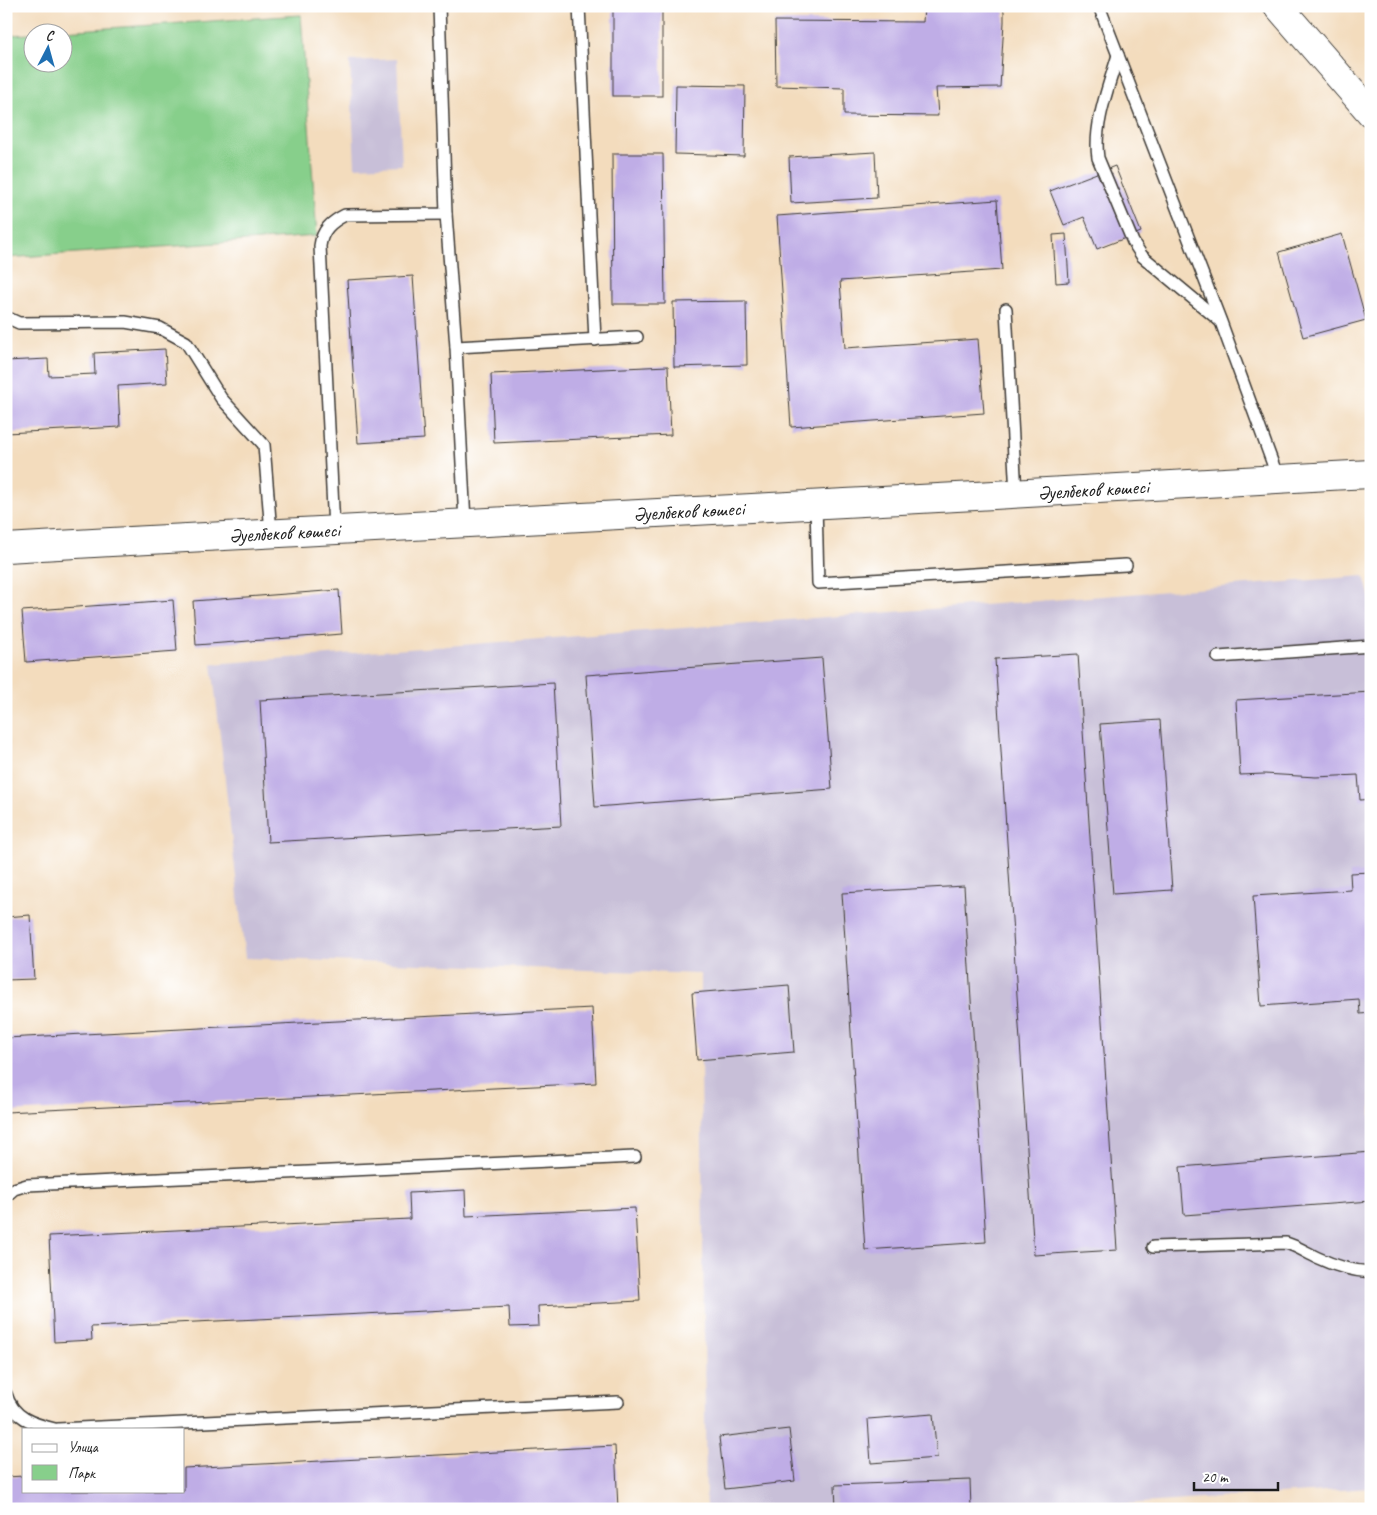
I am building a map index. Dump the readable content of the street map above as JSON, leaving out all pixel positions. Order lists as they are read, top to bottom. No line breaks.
{"streets":{"street":["Әуелбеков көшесі"]},"legend":["Улица","Парк"],"scale_bar":"20 m","north":"top"}
